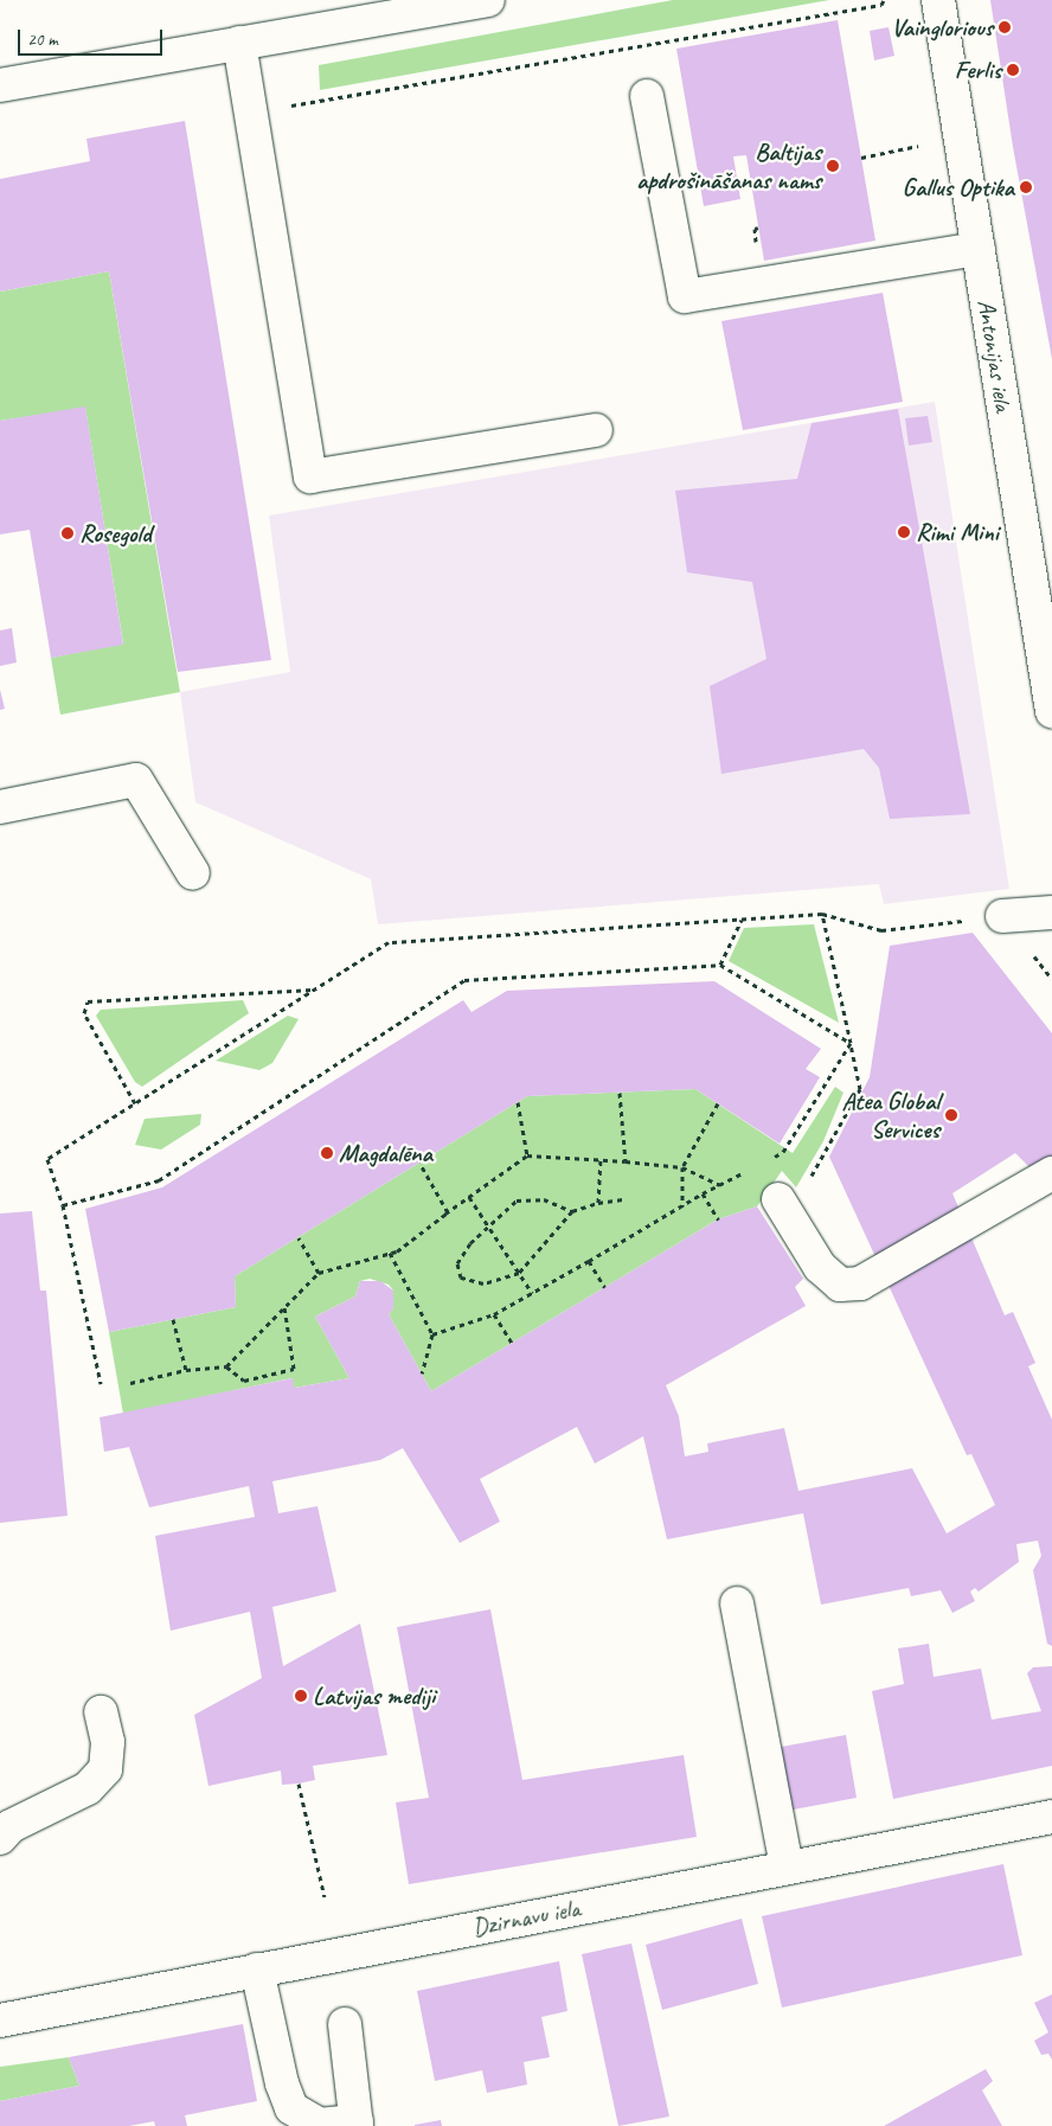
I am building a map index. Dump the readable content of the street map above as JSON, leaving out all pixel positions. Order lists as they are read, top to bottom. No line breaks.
{"streets":{"street":["Antonijas iela","Dzirnavu iela"]},"places":["Vainglorious","Ferlis","Baltijas apdrošināšanas nams","Gallus Optika","Rimi Mini","Rosegold","Atea Global Services","Magdalēna","Latvijas mediji"],"scale_bar":"20 m"}
